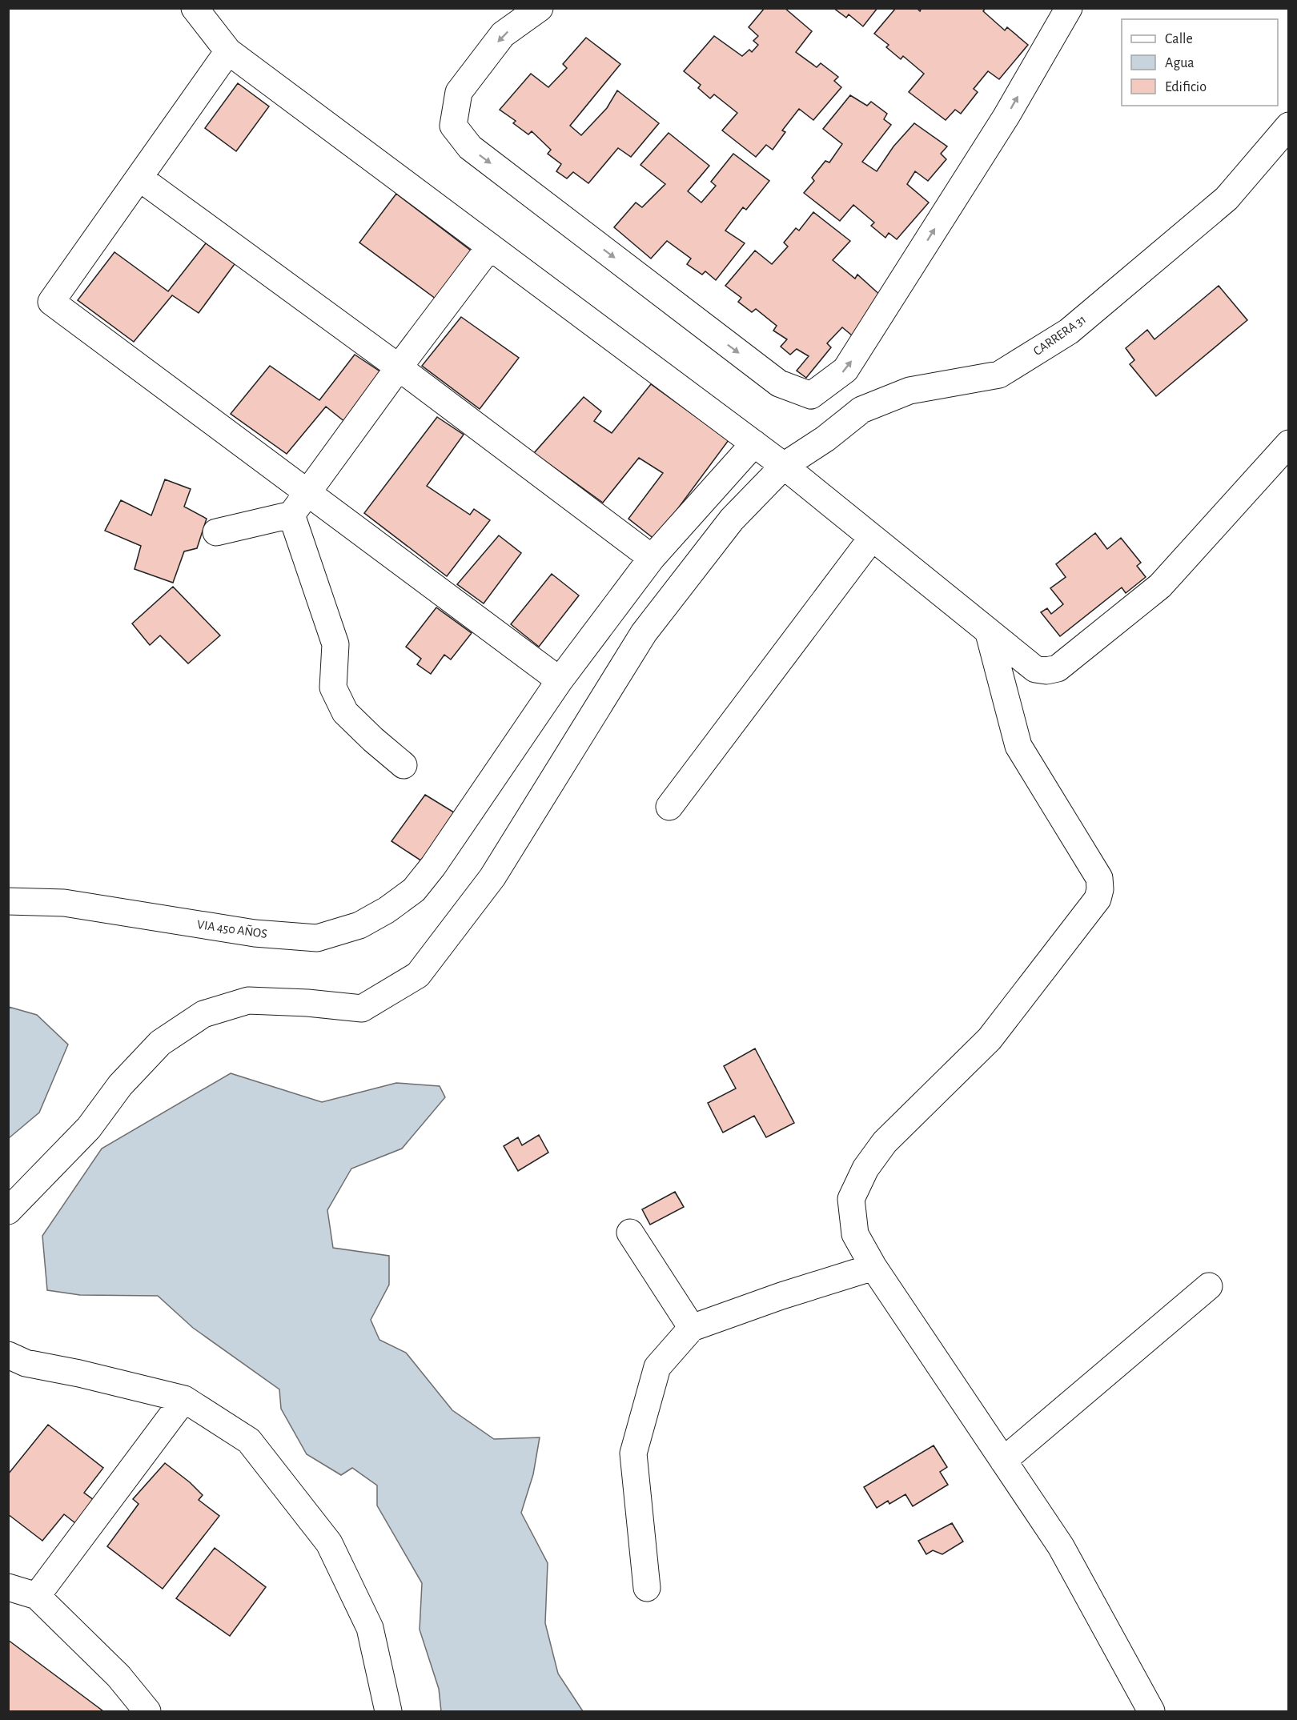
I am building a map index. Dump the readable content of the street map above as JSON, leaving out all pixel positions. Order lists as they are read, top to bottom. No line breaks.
{"streets":{"street":["CARRERA 31","VIA 450 AÑOS"]},"legend":["Calle","Agua","Edificio"]}
